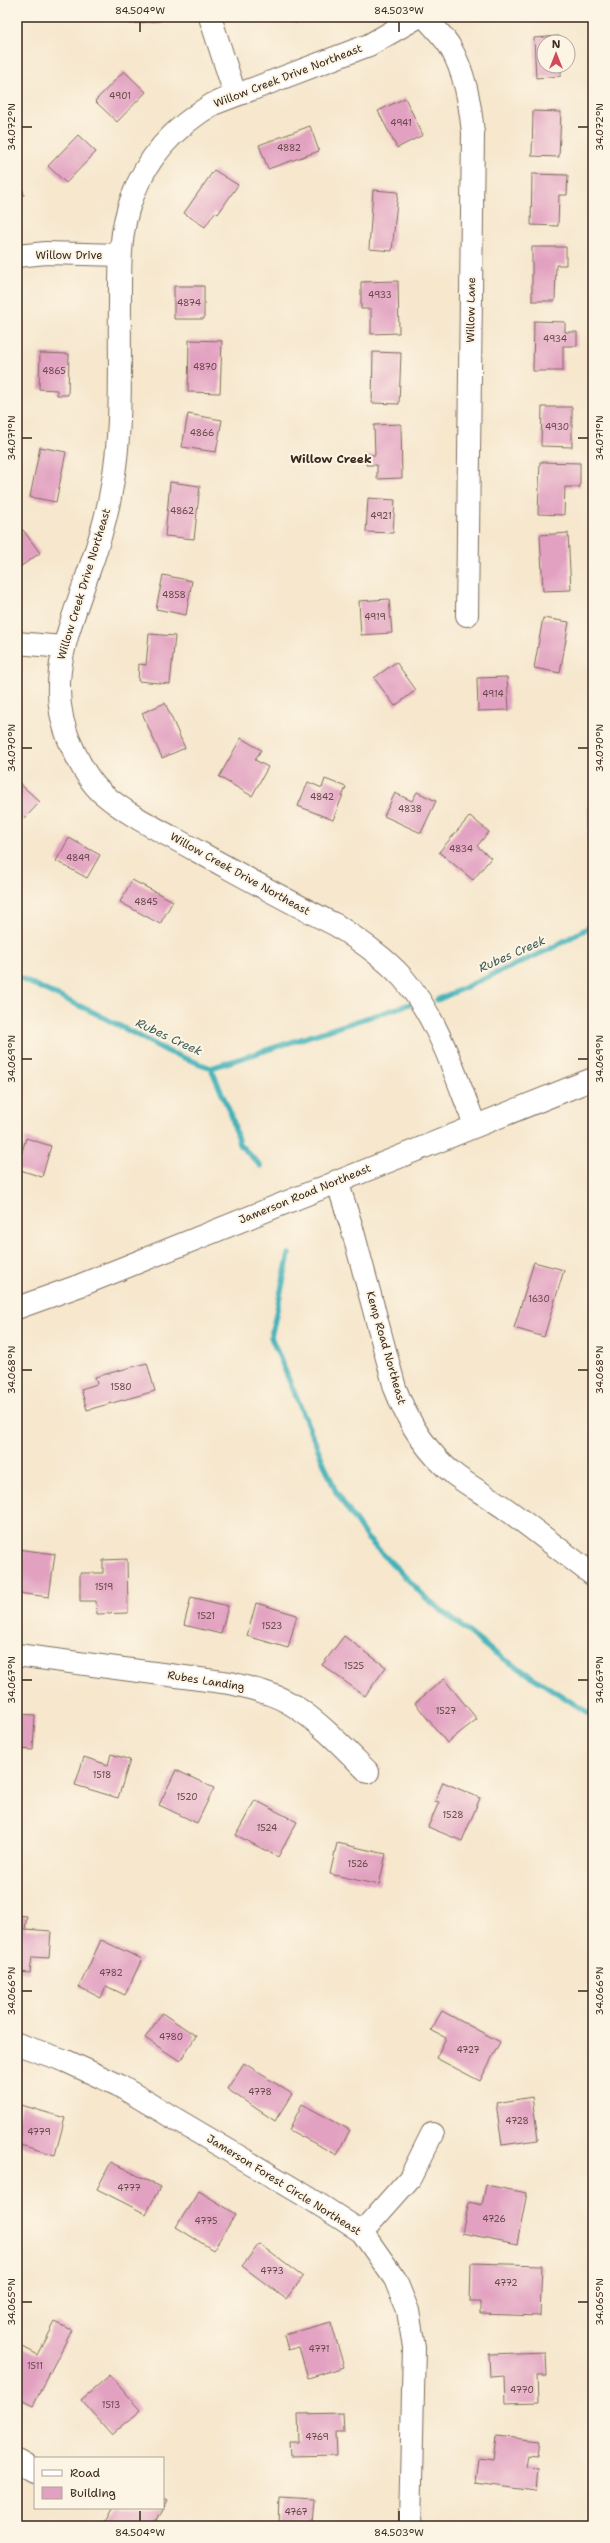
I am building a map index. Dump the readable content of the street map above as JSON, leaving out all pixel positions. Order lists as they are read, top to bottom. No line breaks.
{"streets":{"street":["Willow Creek Drive Northeast","Willow Drive","Willow Lane","Jamerson Road Northeast","Kemp Road Northeast","Rubes Landing","Jamerson Forest Circle Northeast"]},"crossings":[["Willow Creek Drive Northeast","Willow Drive"],["Willow Creek Drive Northeast","Jamerson Road Northeast"],["Jamerson Road Northeast","Kemp Road Northeast"]],"districts":["Willow Creek"],"water":["Rubes Creek"],"house_numbers":["4901","4941","4882","4933","4874","4934","4870","4865","4930","4866","4862","4921","4858","4919","4914","4842","4838","4834","4849","4845","1630","1580","1519","1521","1523","1525","1527","1518","1520","1528","1524","1526","4782","4780","4727","4778","4728","4779","4777","4726","4775","4773","4772","4771","1511","4770","1513","4769","4767"],"legend":["Road","Building"],"north":"top","coordinates":["84.504°W","84.503°W","34.072°N","34.071°N","34.070°N","34.069°N","34.068°N","34.067°N","34.066°N","34.065°N"]}
